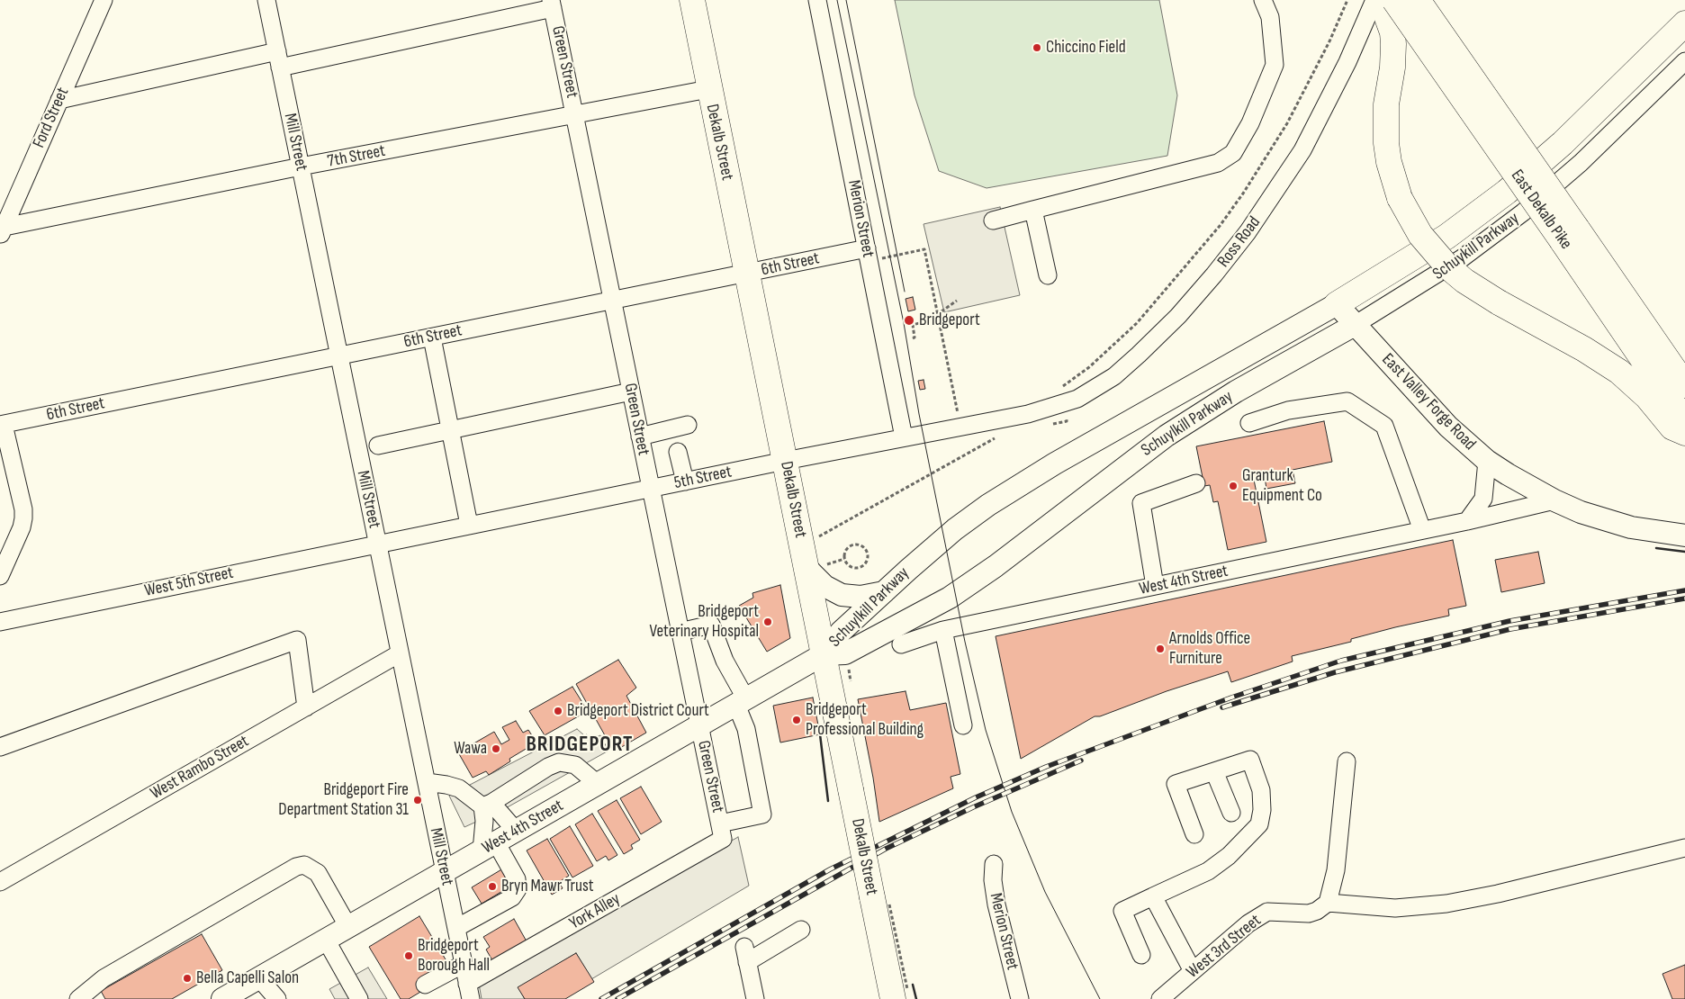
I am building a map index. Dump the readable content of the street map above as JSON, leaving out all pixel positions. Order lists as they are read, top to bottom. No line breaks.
{"streets":{"highway":["Dekalb Street","East Dekalb Pike"],"main road":["East Valley Forge Road","Schuylkill Parkway","West 4th Street"],"street":["Green Street","Ford Street","Mill Street","7th Street","Merion Street","Ross Road","Schuykill Parkway","6th Street","5th Street","West 5th Street","West Rambo Street","York Alley","West 3rd Street"]},"crossings":[["Green Street","7th Street"],["Green Street","6th Street"],["Green Street","5th Street"],["Green Street","West 4th Street"],["Green Street","York Alley"],["Ford Street","7th Street"],["Mill Street","7th Street"],["Mill Street","6th Street"],["Mill Street","5th Street"],["Mill Street","West 4th Street"],["Mill Street","West 5th Street"],["Mill Street","West Rambo Street"],["Mill Street","York Alley"],["Dekalb Street","7th Street"],["Dekalb Street","6th Street"],["Dekalb Street","Schuylkill Parkway"],["Dekalb Street","5th Street"],["Dekalb Street","West 4th Street"],["Merion Street","6th Street"],["Merion Street","5th Street"],["Ross Road","5th Street"],["Schuykill Parkway","East Valley Forge Road"],["Schuykill Parkway","Schuylkill Parkway"],["East Valley Forge Road","Schuylkill Parkway"],["East Valley Forge Road","West 4th Street"],["Schuylkill Parkway","West 4th Street"],["5th Street","West 5th Street"],["West 4th Street","York Alley"]],"districts":["BRIDGEPORT"],"places":["Chiccino Field","Bridgeport","Granturk Equipment Co","Bridgeport Veterinary Hospital","Arnolds Office Furniture","Bridgeport District Court","Bridgeport Professional Building","Wawa","Bridgeport Fire Department Station 31","Bryn Mawr Trust","Bridgeport Borough Hall","Bella Capelli Salon"]}
